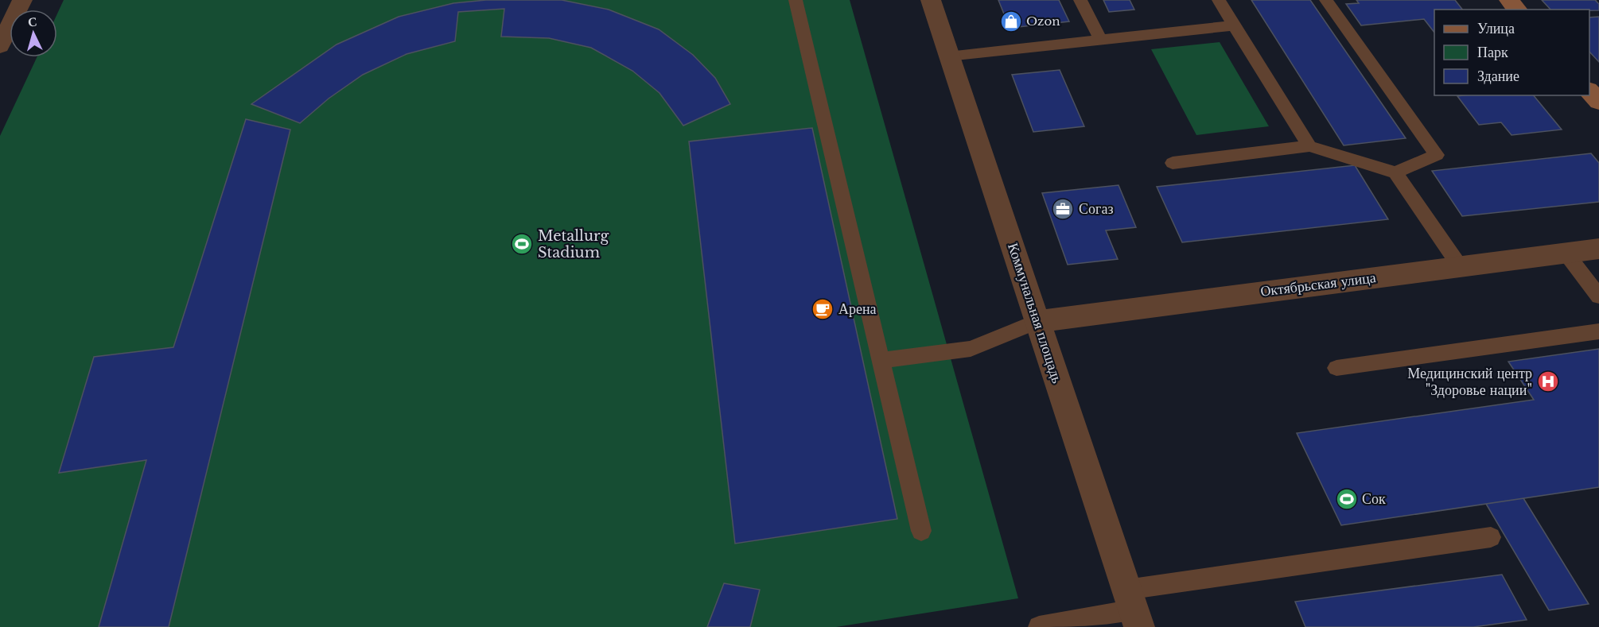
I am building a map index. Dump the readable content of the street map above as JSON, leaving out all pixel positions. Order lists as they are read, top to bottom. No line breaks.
{"streets":{"street":["Октябрьская улица","Коммунальная площадь"]},"crossings":[["Октябрьская улица","Коммунальная площадь"]],"places":{"shop":["Ozon"],"office":["Согаз"],"sports":["Metallurg Stadium","Сок"],"cafe":["Арена"],"hospital":["Медицинский центр \"Здоровье нации\""]},"legend":["Улица","Парк","Здание"],"north":"top"}
